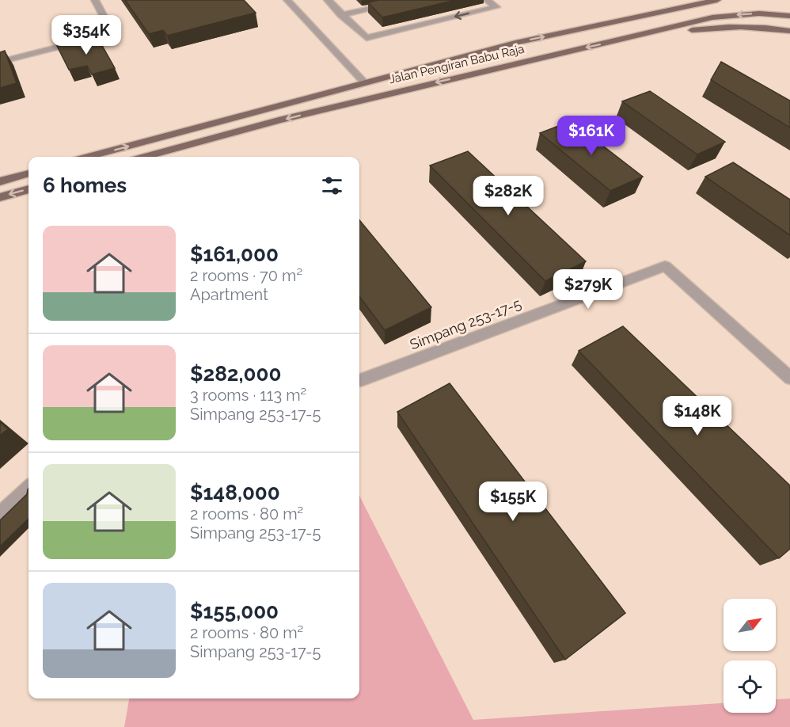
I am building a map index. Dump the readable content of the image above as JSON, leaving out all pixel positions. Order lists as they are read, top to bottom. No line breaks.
{"streets":{"main road":["Jalan Pengiran Babu Raja"],"street":["Simpang 253-17-5"]},"north":"top right","page":{"price":["$354K","$161K","$282K","$279K","$148K","$155K"],"heading":"6 homes","list":[{"name":"$161,000","note":"2 rooms · 70 m² · Apartment"},{"name":"$282,000","note":"3 rooms · 113 m² · Simpang 253-17-5"},{"name":"$148,000","note":"2 rooms · 80 m² · Simpang 253-17-5"},{"name":"$155,000","note":"2 rooms · 80 m² · Simpang 253-17-5"}]}}
